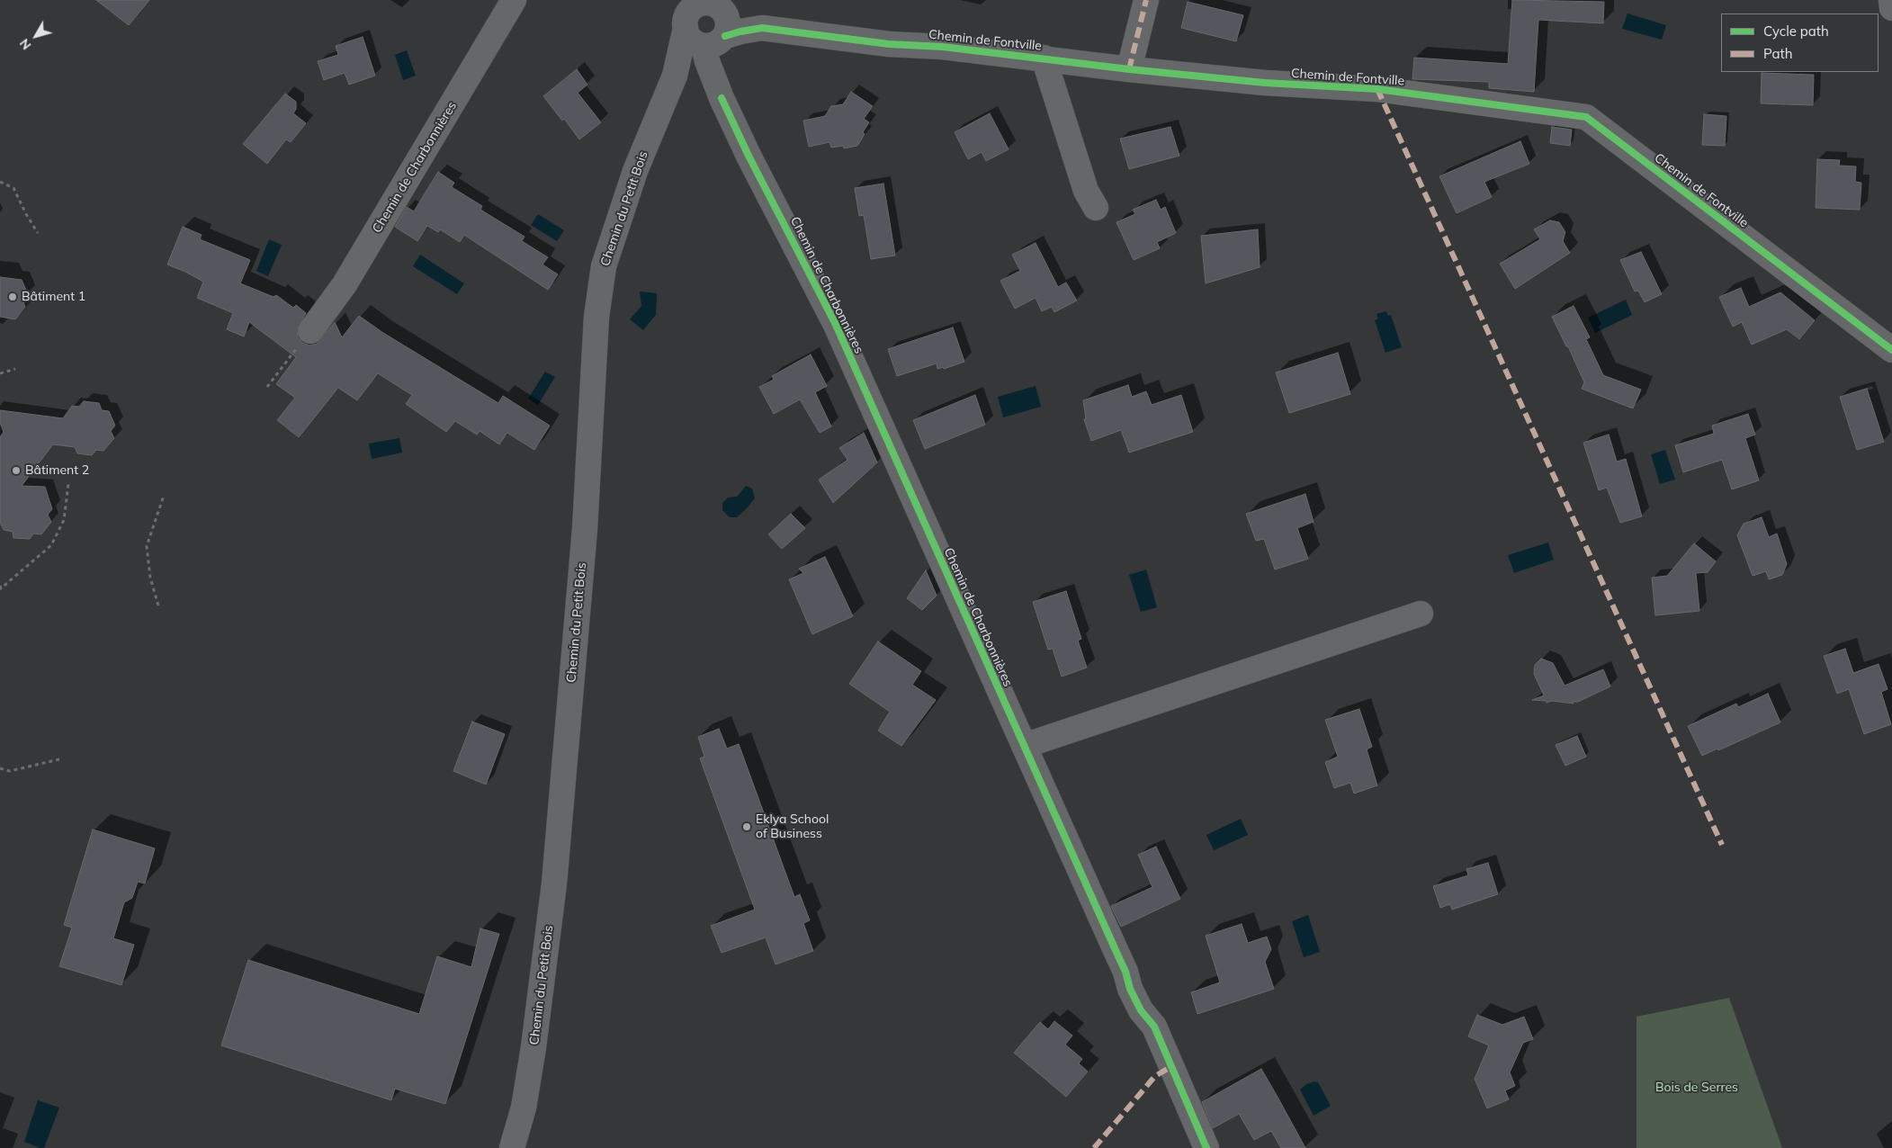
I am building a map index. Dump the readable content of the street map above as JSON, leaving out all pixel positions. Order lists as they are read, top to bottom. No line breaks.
{"streets":{"street":["Chemin de Fontville","Chemin de Charbonnières","Chemin du Petit Bois"]},"crossings":[["Chemin de Fontville","Chemin de Charbonnières"],["Chemin de Fontville","Chemin du Petit Bois"],["Chemin de Charbonnières","Chemin du Petit Bois"]],"parks":["Bois de Serres"],"places":["Bâtiment 1","Bâtiment 2","Eklya School of Business"],"legend":["Cycle path","Path"],"north":"bottom left"}
